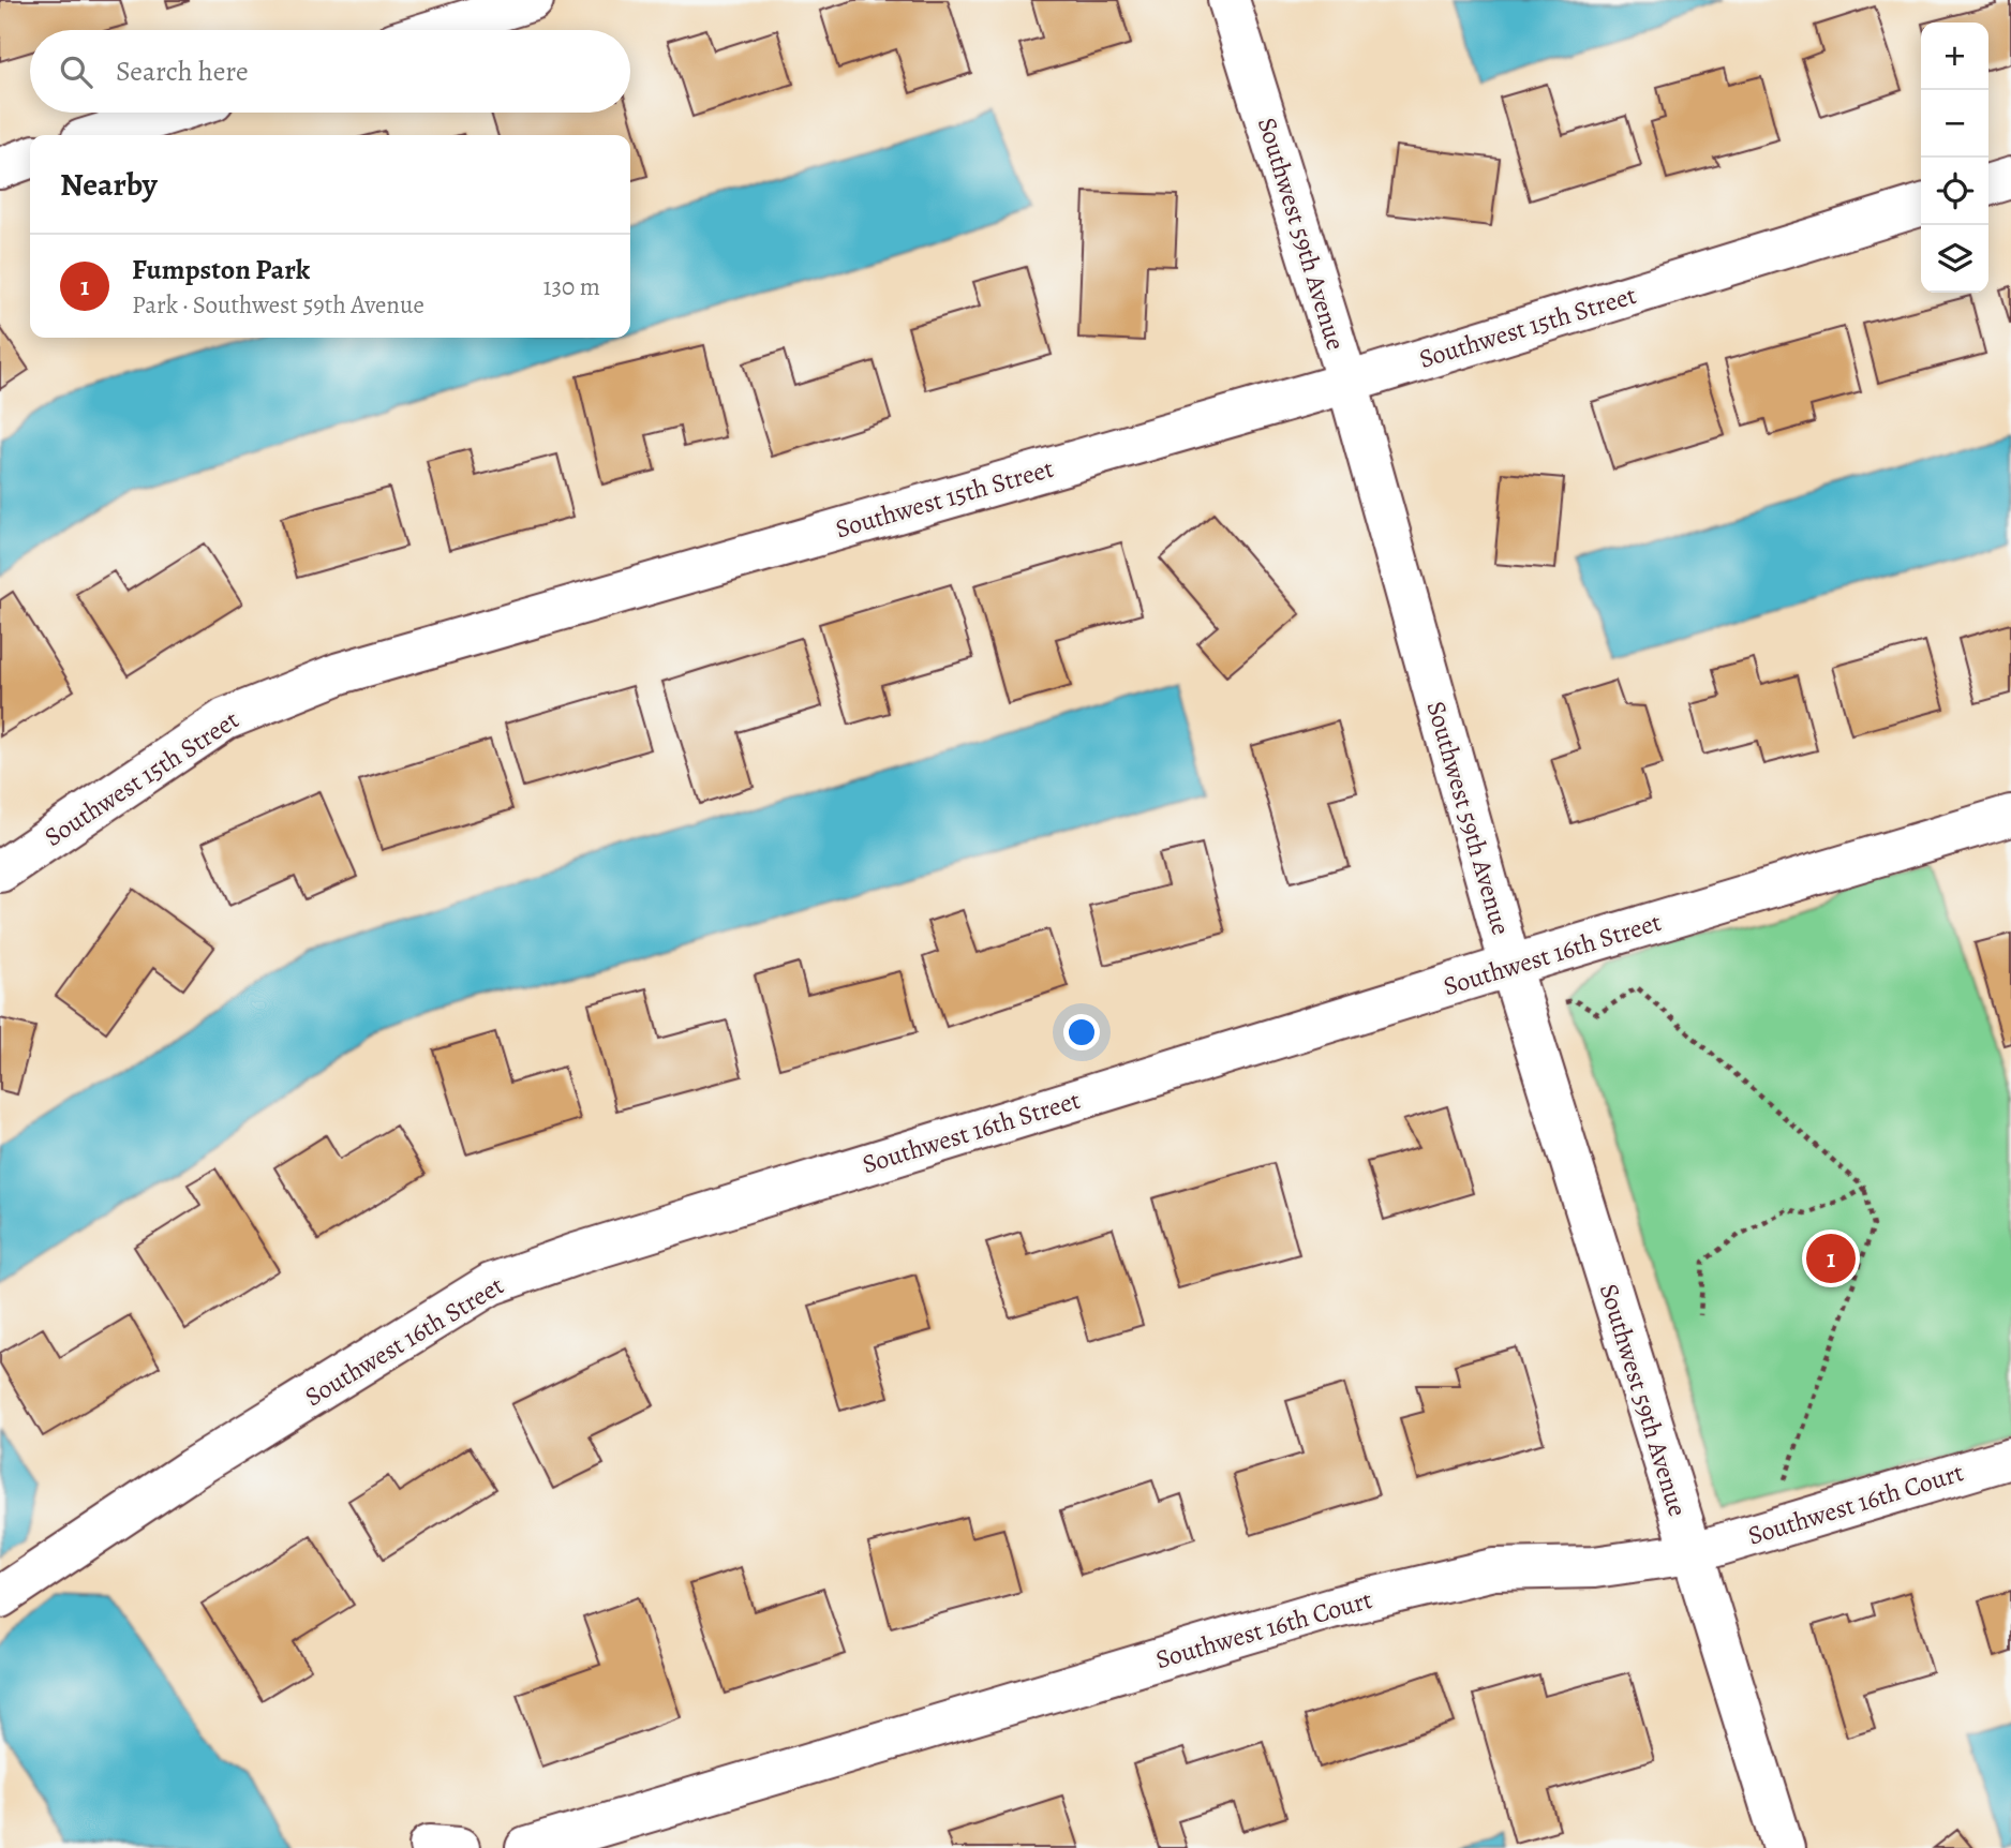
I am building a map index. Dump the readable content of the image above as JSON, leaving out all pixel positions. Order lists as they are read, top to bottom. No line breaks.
{"streets":{"street":["Southwest 59th Avenue","Southwest 15th Street","Southwest 16th Street","Southwest 16th Court"]},"crossings":[["Southwest 59th Avenue","Southwest 15th Street"],["Southwest 59th Avenue","Southwest 16th Street"],["Southwest 59th Avenue","Southwest 16th Court"]],"page":{"map_buttons":["+","−"],"search":"Search here","heading":"Nearby","list":[{"mark":"1","name":"Fumpston Park","note":"Park · Southwest 59th Avenue","value":"130 m"}],"pins":"1"}}
